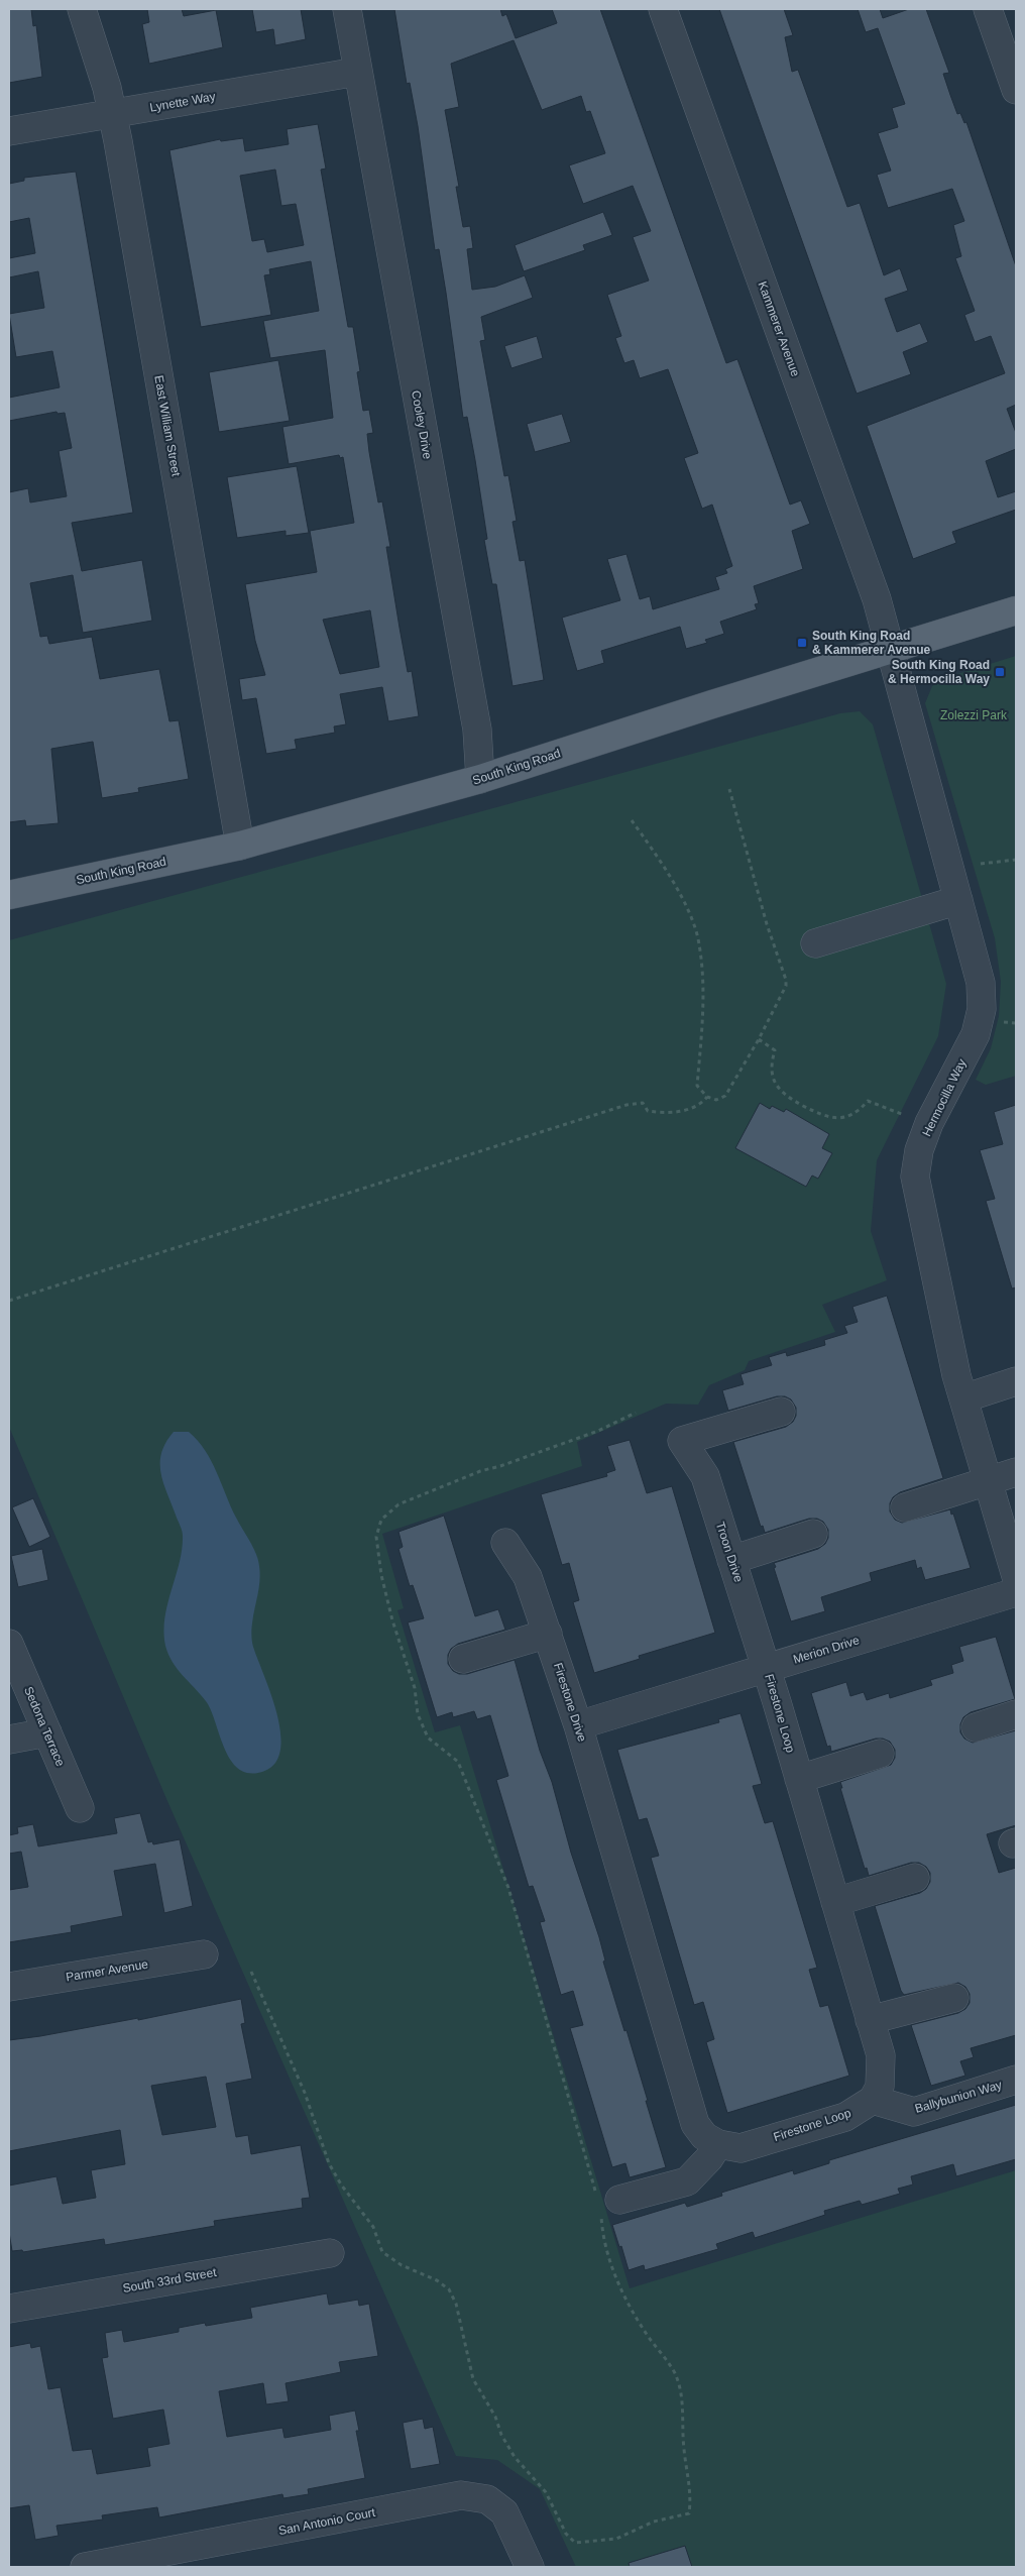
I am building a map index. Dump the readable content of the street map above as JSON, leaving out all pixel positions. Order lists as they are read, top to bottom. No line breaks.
{"streets":{"main road":["South King Road"],"street":["Lynette Way","Kammerer Avenue","Cooley Drive","East William Street","Hermocilla Way","Troon Drive","Merion Drive","Firestone Drive","Firestone Loop","Sedona Terrace","Parmer Avenue","Ballybunion Way","South 33rd Street","San Antonio Court"]},"crossings":[["Lynette Way","Cooley Drive"],["Lynette Way","East William Street"],["Kammerer Avenue","South King Road"],["Kammerer Avenue","Hermocilla Way"],["Cooley Drive","South King Road"],["East William Street","South King Road"],["South King Road","Hermocilla Way"],["Troon Drive","Merion Drive"],["Troon Drive","Firestone Loop"],["Merion Drive","Firestone Drive"],["Merion Drive","Firestone Loop"],["Firestone Drive","Firestone Loop"],["Firestone Loop","Ballybunion Way"]],"parks":["Zolezzi Park"],"places":{"transit":["South King Road & Kammerer Avenue","South King Road & Hermocilla Way"]}}
